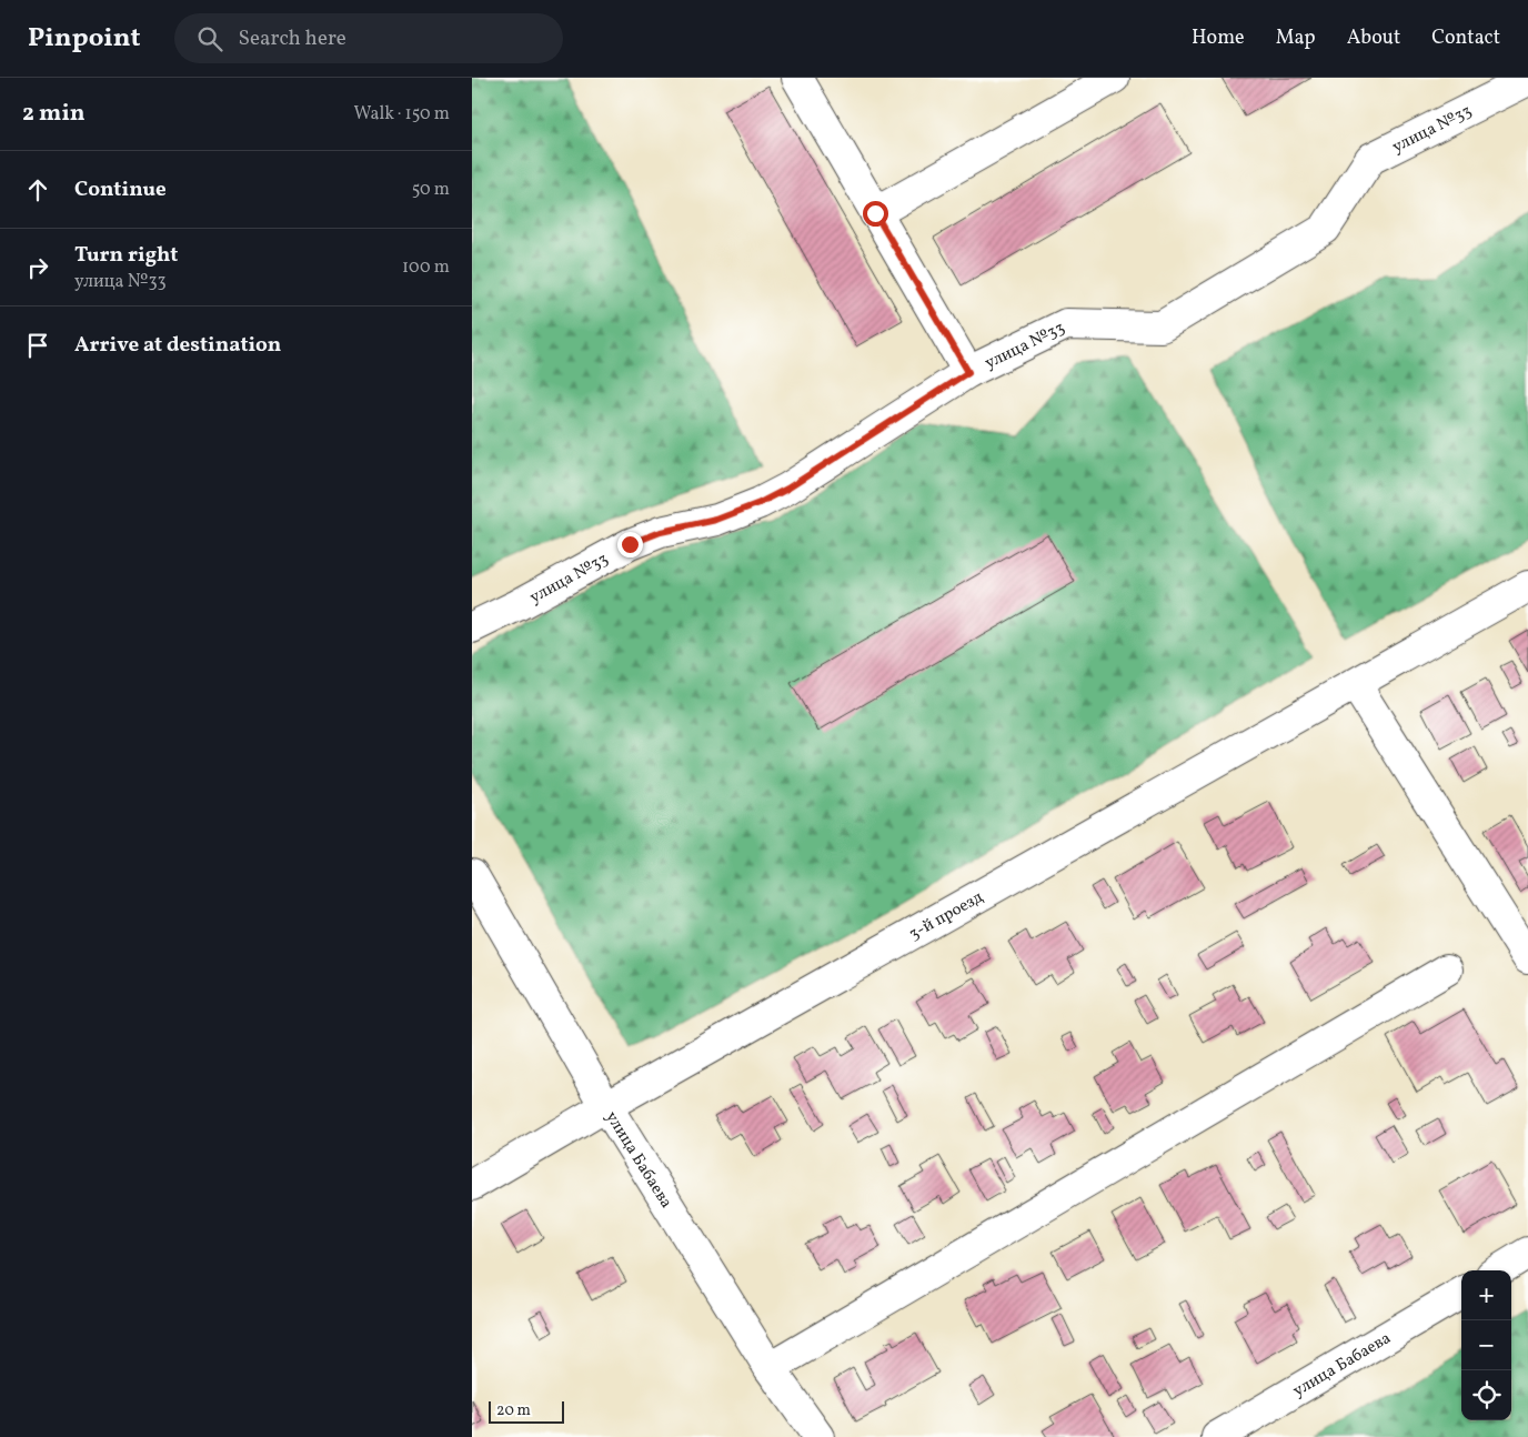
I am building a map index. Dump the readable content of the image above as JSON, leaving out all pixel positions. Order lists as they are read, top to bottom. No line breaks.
{"streets":{"street":["улица №33","3-й проезд","улица Бабаева"]},"crossings":[["3-й проезд","улица Бабаева"]],"scale_bar":"20 m","page":{"header":"Pinpoint","search":"Search here","nav":["Home","Map","About","Contact"],"heading":["2 min","Walk · 150 m"],"list":[["Continue","50 m"],["Turn right","улица №33","100 m"],"Arrive at destination"],"map_buttons":["+","−"],"scale":"20 m"}}
